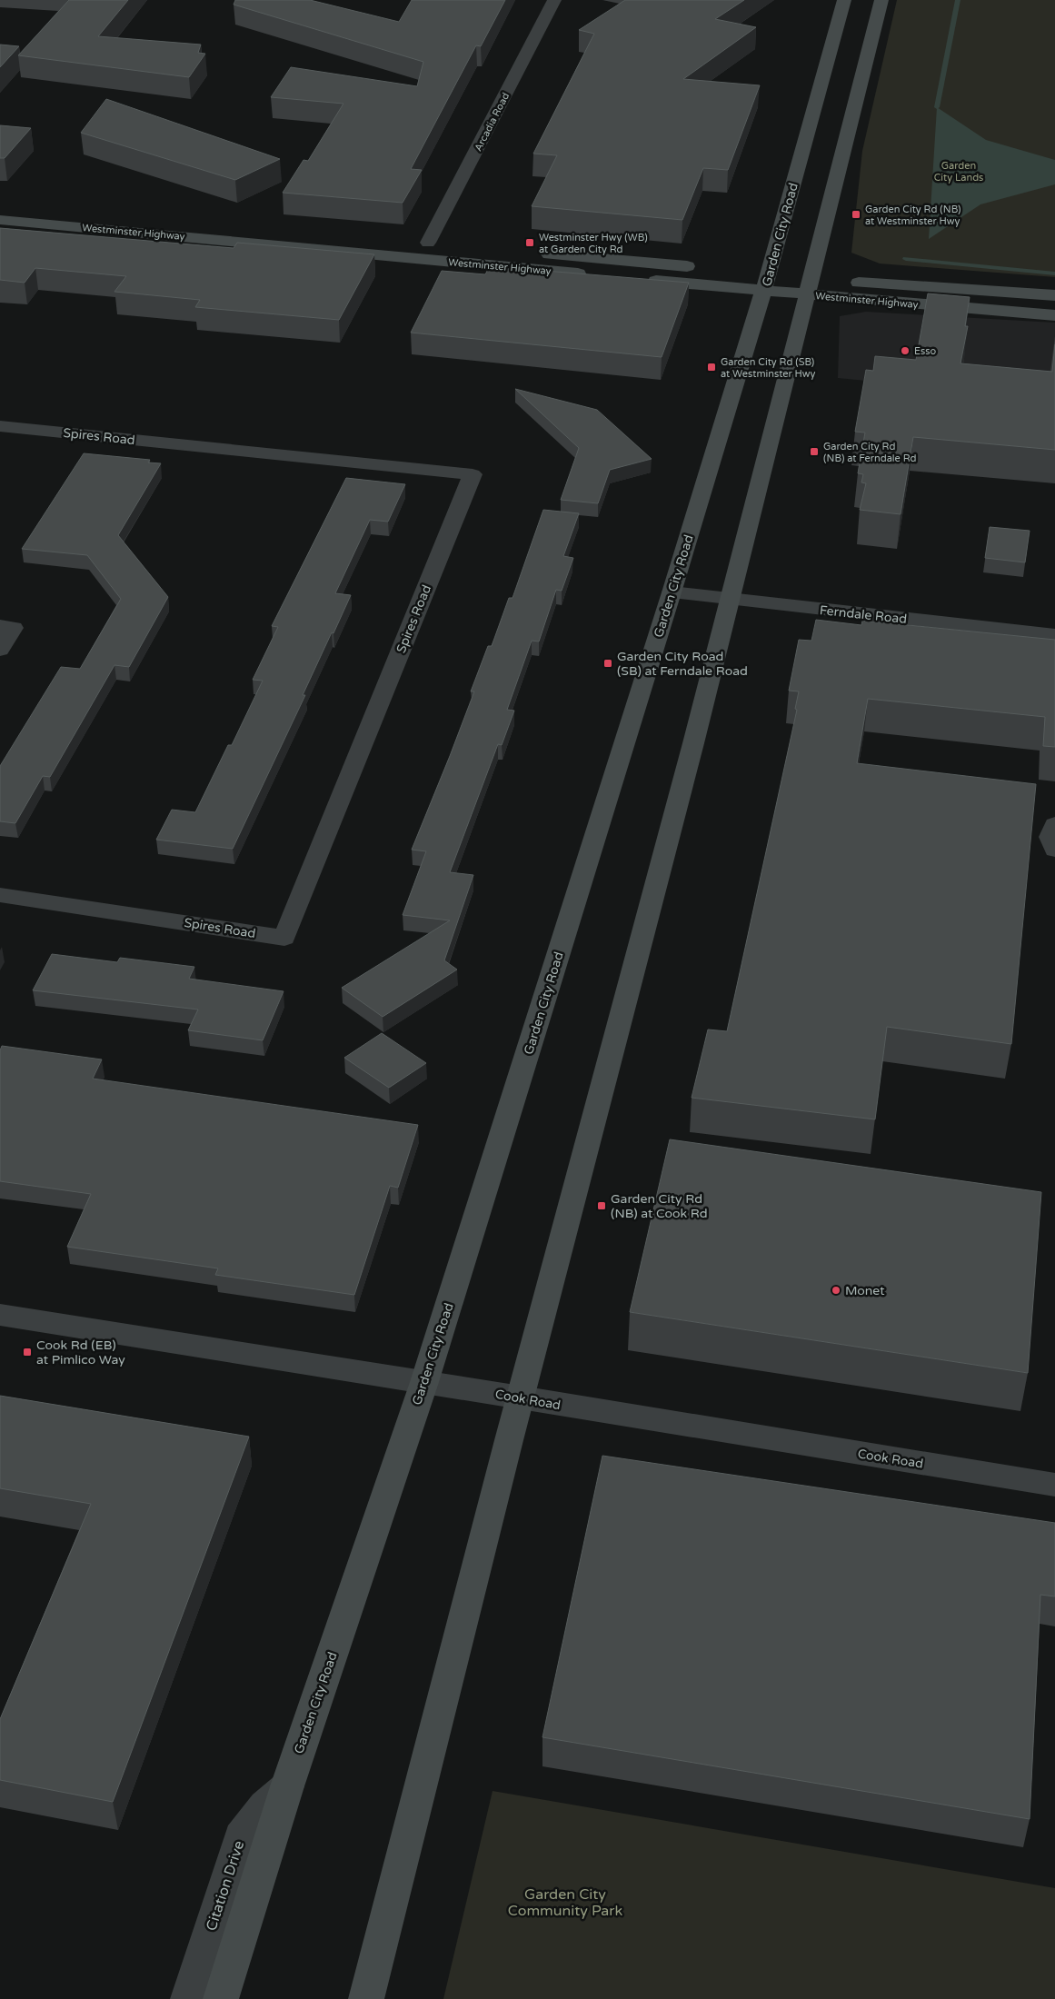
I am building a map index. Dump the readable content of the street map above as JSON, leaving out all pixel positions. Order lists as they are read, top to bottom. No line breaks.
{"streets":{"main road":["Westminster Highway","Garden City Road"],"street":["Arcadia Road","Spires Road","Ferndale Road","Cook Road","Citation Drive"]},"crossings":[["Arcadia Road","Westminster Highway"],["Westminster Highway","Garden City Road"],["Garden City Road","Ferndale Road"],["Garden City Road","Cook Road"],["Garden City Road","Citation Drive"]],"parks":["Garden City Lands","Garden City Community Park"],"places":{"transit":["Garden City Rd (NB) at Westminster Hwy","Westminster Hwy (WB) at Garden City Rd","Garden City Rd (SB) at Westminster Hwy","Garden City Rd (NB) at Ferndale Rd","Garden City Road (SB) at Ferndale Road","Garden City Rd (NB) at Cook Rd","Cook Rd (EB) at Pimlico Way"],"other":["Esso","Monet"]}}
